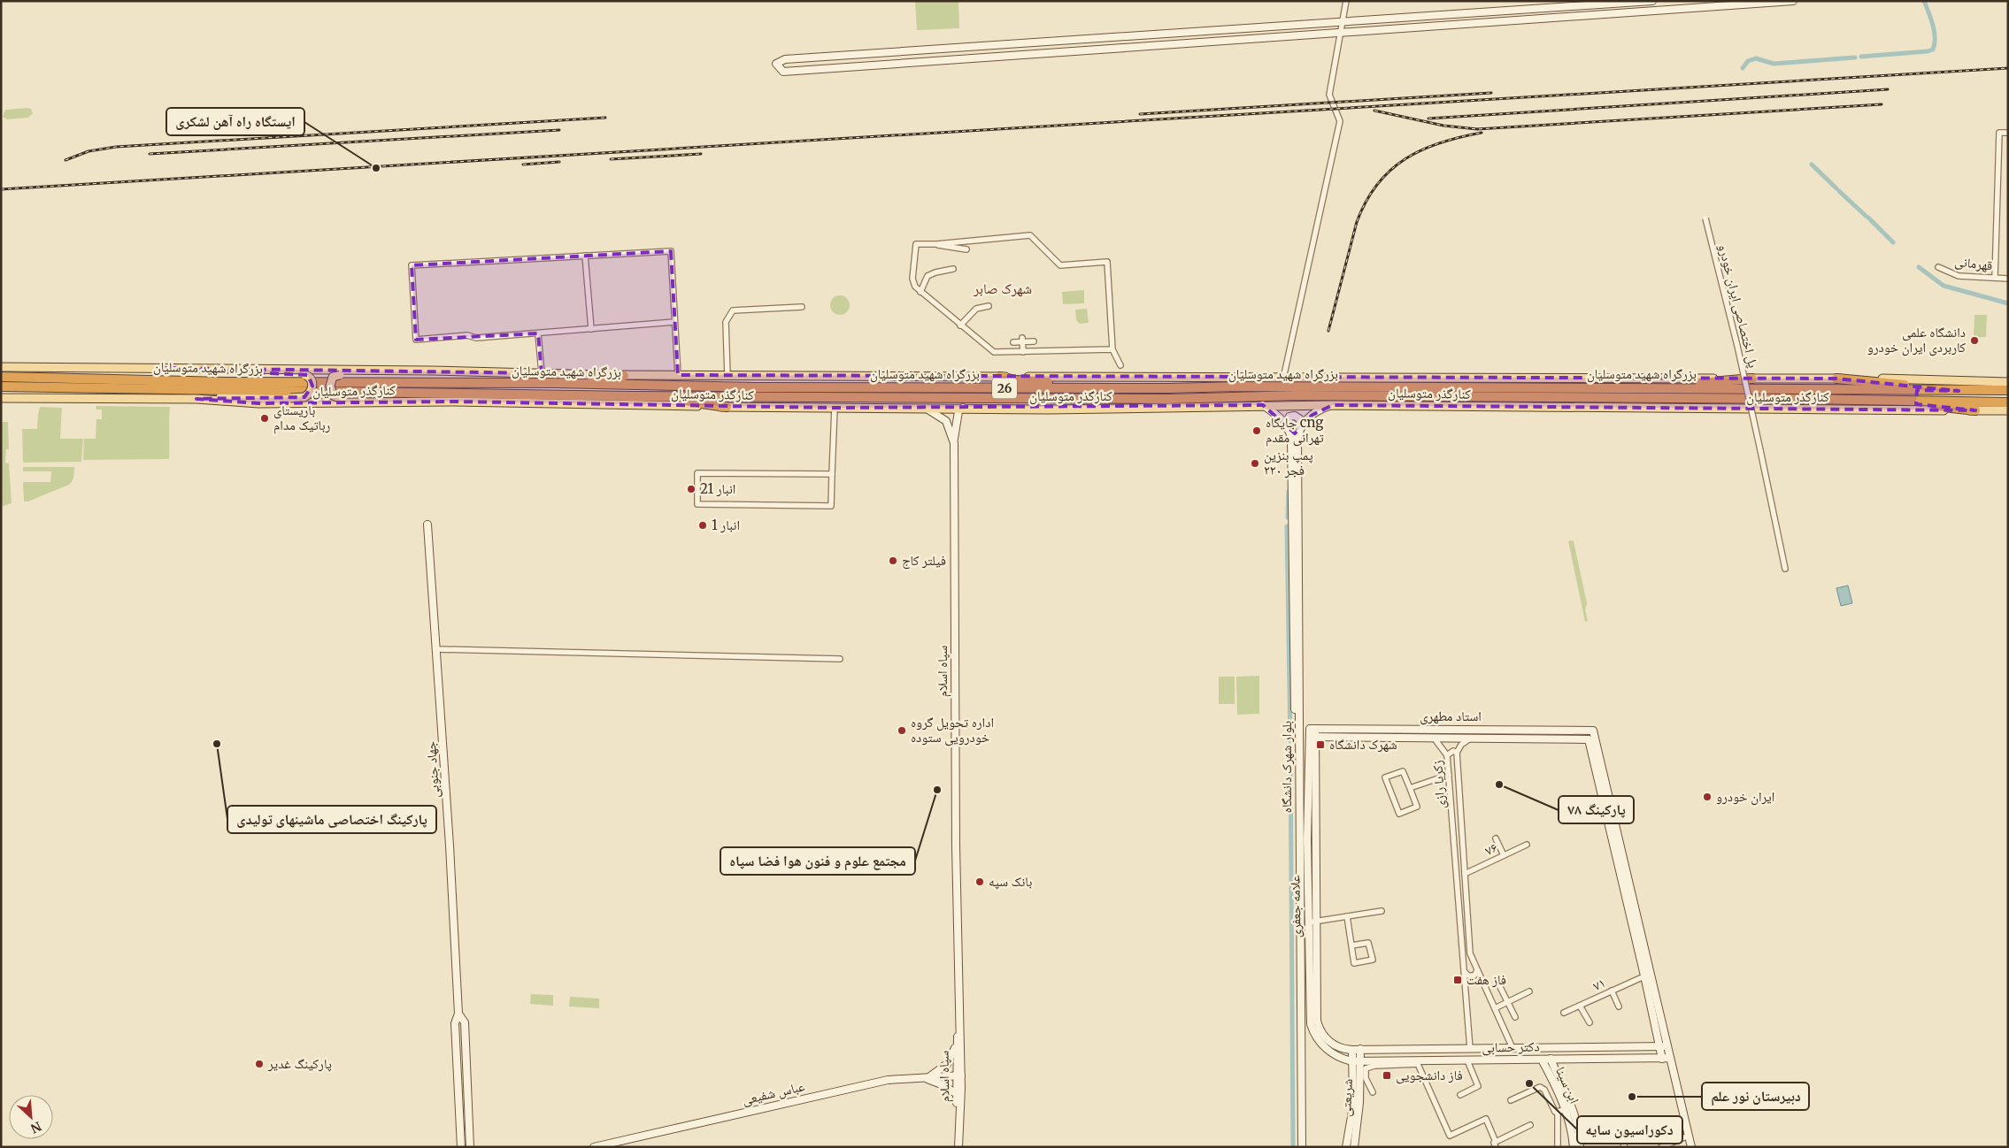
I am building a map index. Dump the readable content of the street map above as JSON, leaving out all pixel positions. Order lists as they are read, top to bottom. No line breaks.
{"streets":{"highway":["بزرگراه شهید متوسلیان","26"],"main road":["کنارگذر متوسلیان"],"street":["قهرمانی","پل اختصاصی ایران خودرو","سپاه اسلام","استاد مطهری","بلوار شهرک دانشگاه","جهاد جنوبی","زکریا رازی","۷۶","علامه جعفری","۷۱","دکتر حسابی","ابن سینا","عباس شفیعی","شریعتی"]},"crossings":[["کنارگذر متوسلیان","سپاه اسلام"],["سپاه اسلام","عباس شفیعی"],["استاد مطهری","علامه جعفری"],["زکریا رازی","۷۶"],["زکریا رازی","دکتر حسابی"],["علامه جعفری","دکتر حسابی"],["علامه جعفری","شریعتی"],["دکتر حسابی","ابن سینا"],["دکتر حسابی","شریعتی"]],"districts":["شهرک صابر"],"places":{"other":["ایستگاه راه آهن لشکری","دانشگاه علمی کاربردی ایران خودرو","باریستای رباتیک مدام","جایگاه cng تهرانی مقدم","پمپ بنزین ۲۲۰ فجر","انبار 21","انبار 1","فیلتر کاج","اداره تحویل گروه خودرویی ستوده","پارکینگ اختصاصی ماشینهای تولیدی","پارکینگ ۷۸","مجتمع علوم و فنون هوا فضا سپاه","ایران خودرو","بانک سپه","پارکینگ غدیر","دکوراسیون سایه","دبیرستان نور علم"],"transit":["شهرک دانشگاه","فاز هفت","فاز دانشجویی"]},"north":"bottom right"}
